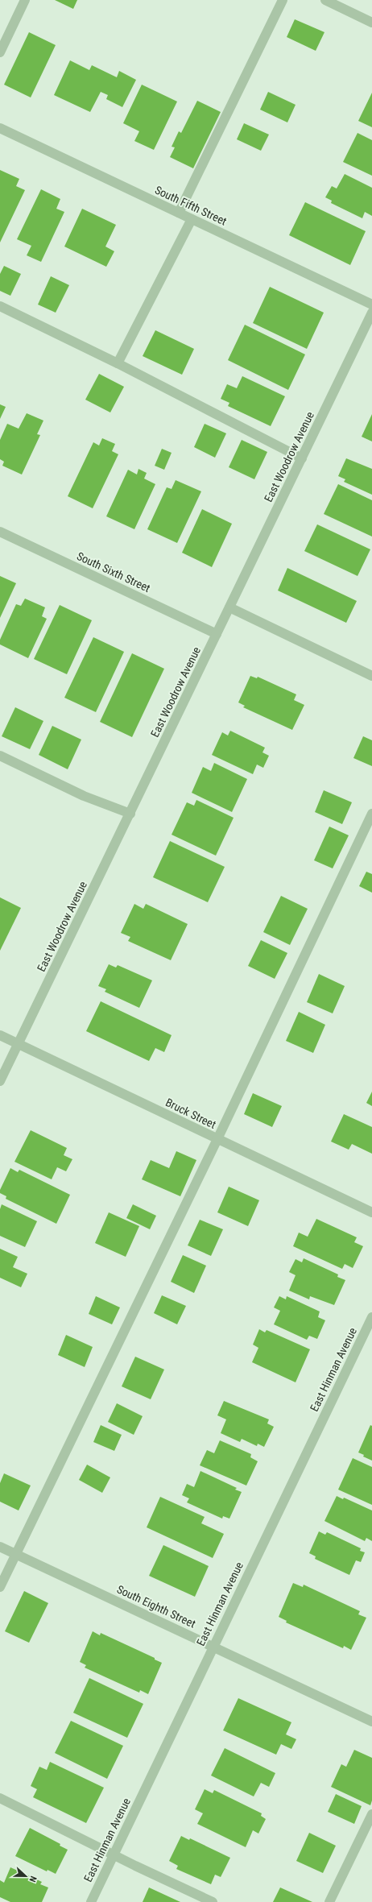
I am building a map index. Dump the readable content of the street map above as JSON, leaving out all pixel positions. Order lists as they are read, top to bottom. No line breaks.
{"streets":{"street":["South Fifth Street","East Woodrow Avenue","South Sixth Street","Bruck Street","East Hinman Avenue","South Eighth Street"]},"crossings":[["East Woodrow Avenue","South Sixth Street"],["East Woodrow Avenue","Bruck Street"],["East Hinman Avenue","South Eighth Street"]],"north":"right"}
